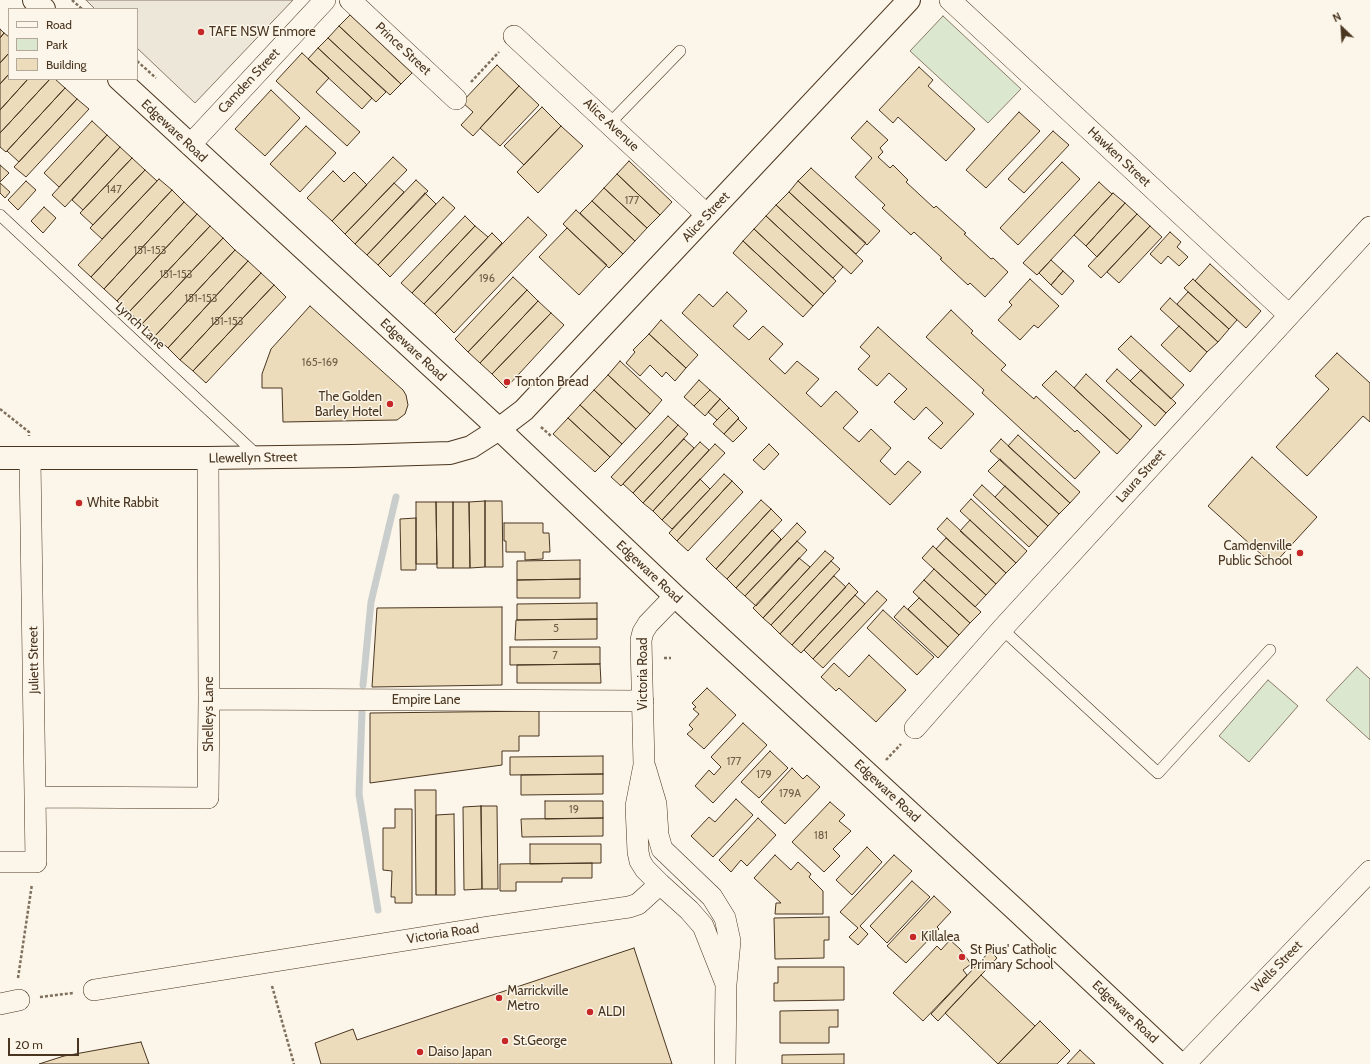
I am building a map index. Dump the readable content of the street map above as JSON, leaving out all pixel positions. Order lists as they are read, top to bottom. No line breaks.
{"streets":{"main road":["Edgeware Road","Alice Street","Llewellyn Street"],"street":["Prince Street","Camden Street","Alice Avenue","Hawken Street","Laura Street","Juliett Street","Victoria Road","Empire Lane","Shelleys Lane","Wells Street"],"lane":["Lynch Lane"]},"crossings":[["Camden Street","Edgeware Road"],["Alice Avenue","Alice Street"],["Edgeware Road","Alice Street"],["Edgeware Road","Llewellyn Street"],["Edgeware Road","Victoria Road"],["Hawken Street","Laura Street"],["Alice Street","Llewellyn Street"],["Lynch Lane","Llewellyn Street"],["Llewellyn Street","Juliett Street"],["Llewellyn Street","Shelleys Lane"],["Juliett Street","Shelleys Lane"],["Victoria Road","Empire Lane"],["Empire Lane","Shelleys Lane"]],"places":["TAFE NSW Enmore","Tonton Bread","The Golden Barley Hotel","White Rabbit","Camdenville Public School","Killalea","St Pius' Catholic Primary School","Marrickville Metro","ALDI","St.George","Daiso Japan"],"house_numbers":["147","177","151-153","151-153","196","151-153","151-153","165-169","5","7","177","179","179A","19","181"],"legend":["Road","Park","Building"],"scale_bar":"20 m","north":"top left"}
